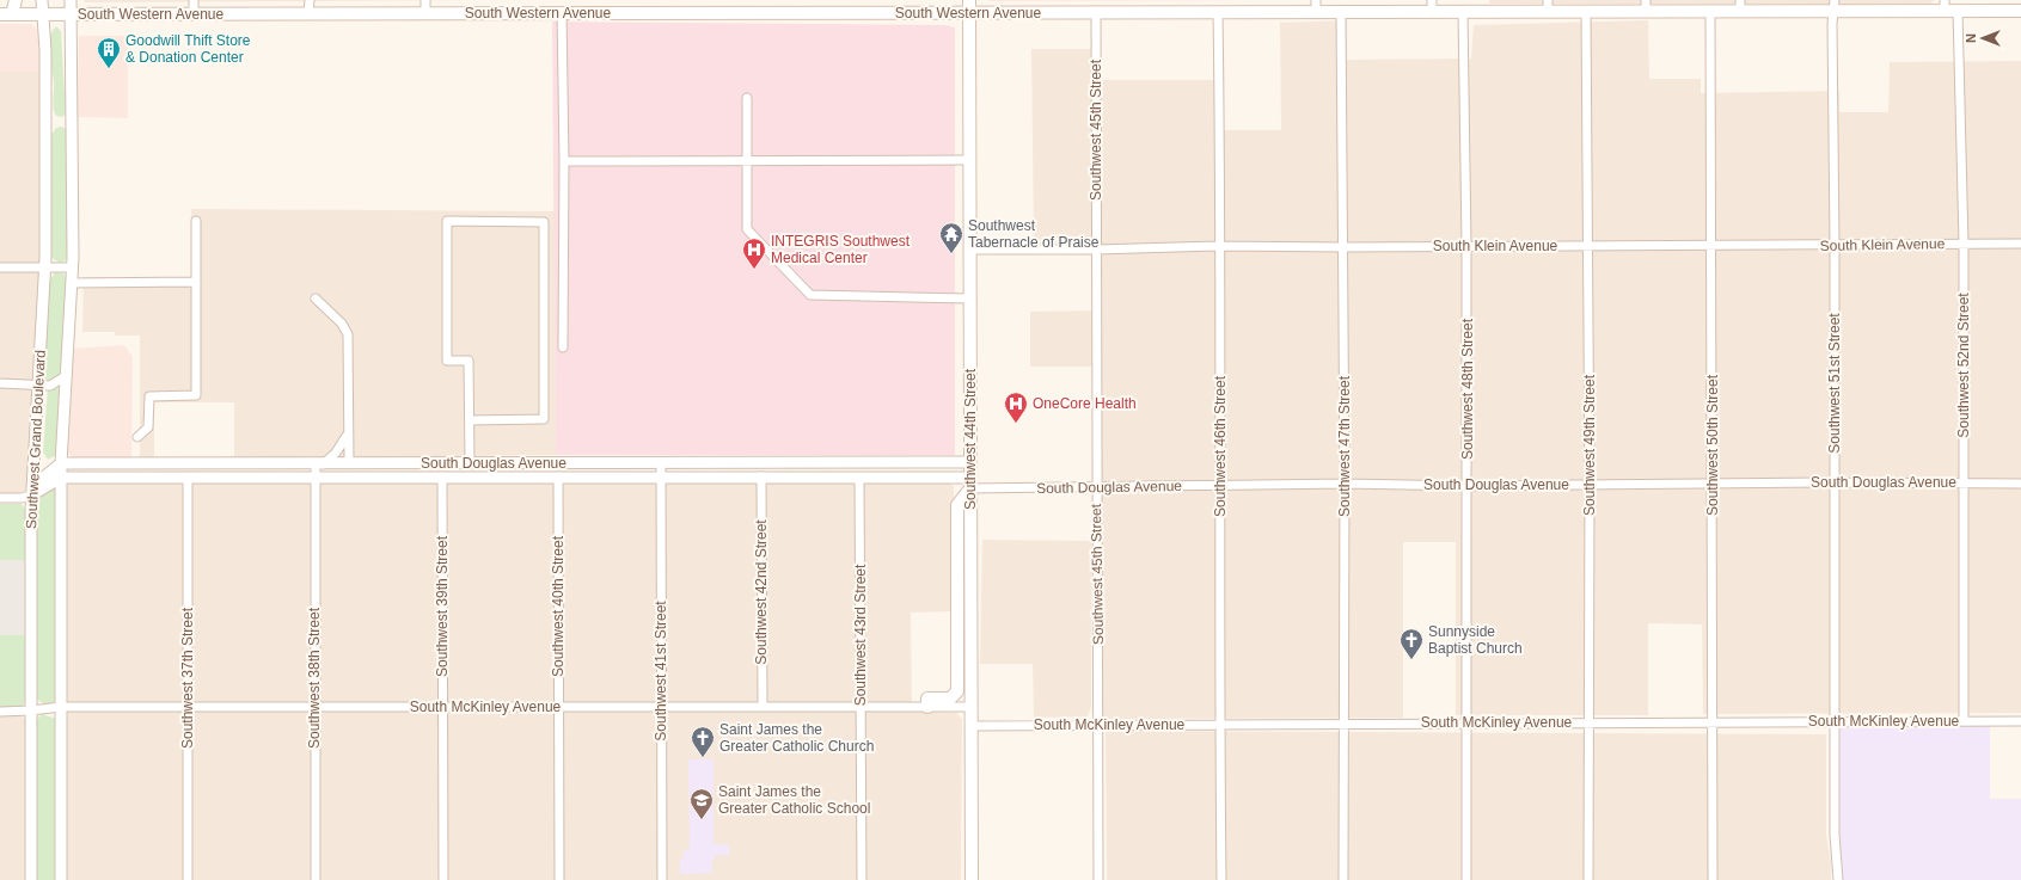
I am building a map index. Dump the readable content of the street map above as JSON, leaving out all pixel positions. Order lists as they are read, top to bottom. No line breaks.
{"streets":{"main road":["South Western Avenue","Southwest 44th Street"],"street":["Southwest 45th Street","South Klein Avenue","Southwest 52nd Street","Southwest 51st Street","Southwest 48th Street","Southwest Grand Boulevard","Southwest 49th Street","Southwest 50th Street","Southwest 46th Street","Southwest 47th Street","South Douglas Avenue","Southwest 42nd Street","Southwest 39th Street","Southwest 40th Street","Southwest 43rd Street","Southwest 41st Street","Southwest 37th Street","Southwest 38th Street","South McKinley Avenue"]},"crossings":[["South Western Avenue","Southwest 45th Street"],["South Western Avenue","Southwest 52nd Street"],["South Western Avenue","Southwest 51st Street"],["South Western Avenue","Southwest 48th Street"],["South Western Avenue","Southwest Grand Boulevard"],["South Western Avenue","Southwest 44th Street"],["South Western Avenue","Southwest 49th Street"],["South Western Avenue","Southwest 50th Street"],["South Western Avenue","Southwest 46th Street"],["South Western Avenue","Southwest 47th Street"],["Southwest 45th Street","South Klein Avenue"],["Southwest 45th Street","South Douglas Avenue"],["Southwest 45th Street","South McKinley Avenue"],["South Klein Avenue","Southwest 52nd Street"],["South Klein Avenue","Southwest 51st Street"],["South Klein Avenue","Southwest 48th Street"],["South Klein Avenue","Southwest 44th Street"],["South Klein Avenue","Southwest 49th Street"],["South Klein Avenue","Southwest 50th Street"],["South Klein Avenue","Southwest 46th Street"],["South Klein Avenue","Southwest 47th Street"],["Southwest 52nd Street","South Douglas Avenue"],["Southwest 52nd Street","South McKinley Avenue"],["Southwest 51st Street","South Douglas Avenue"],["Southwest 51st Street","South McKinley Avenue"],["Southwest 48th Street","South Douglas Avenue"],["Southwest 48th Street","South McKinley Avenue"],["Southwest Grand Boulevard","South Douglas Avenue"],["Southwest Grand Boulevard","South McKinley Avenue"],["Southwest 44th Street","South Douglas Avenue"],["Southwest 44th Street","South McKinley Avenue"],["Southwest 49th Street","South Douglas Avenue"],["Southwest 49th Street","South McKinley Avenue"],["Southwest 50th Street","South Douglas Avenue"],["Southwest 50th Street","South McKinley Avenue"],["Southwest 46th Street","South Douglas Avenue"],["Southwest 46th Street","South McKinley Avenue"],["Southwest 47th Street","South Douglas Avenue"],["Southwest 47th Street","South McKinley Avenue"],["South Douglas Avenue","Southwest 42nd Street"],["South Douglas Avenue","Southwest 39th Street"],["South Douglas Avenue","Southwest 40th Street"],["South Douglas Avenue","Southwest 43rd Street"],["South Douglas Avenue","Southwest 41st Street"],["South Douglas Avenue","Southwest 37th Street"],["South Douglas Avenue","Southwest 38th Street"],["Southwest 42nd Street","South McKinley Avenue"],["Southwest 39th Street","South McKinley Avenue"],["Southwest 40th Street","South McKinley Avenue"],["Southwest 43rd Street","South McKinley Avenue"],["Southwest 41st Street","South McKinley Avenue"],["Southwest 37th Street","South McKinley Avenue"],["Southwest 38th Street","South McKinley Avenue"]],"places":{"building":["Goodwill Thift Store & Donation Center"],"temple":["Southwest Tabernacle of Praise"],"hospital":["INTEGRIS Southwest Medical Center","OneCore Health"],"church":["Sunnyside Baptist Church","Saint James the Greater Catholic Church"],"school or university":["Saint James the Greater Catholic School"]},"north":"left"}
